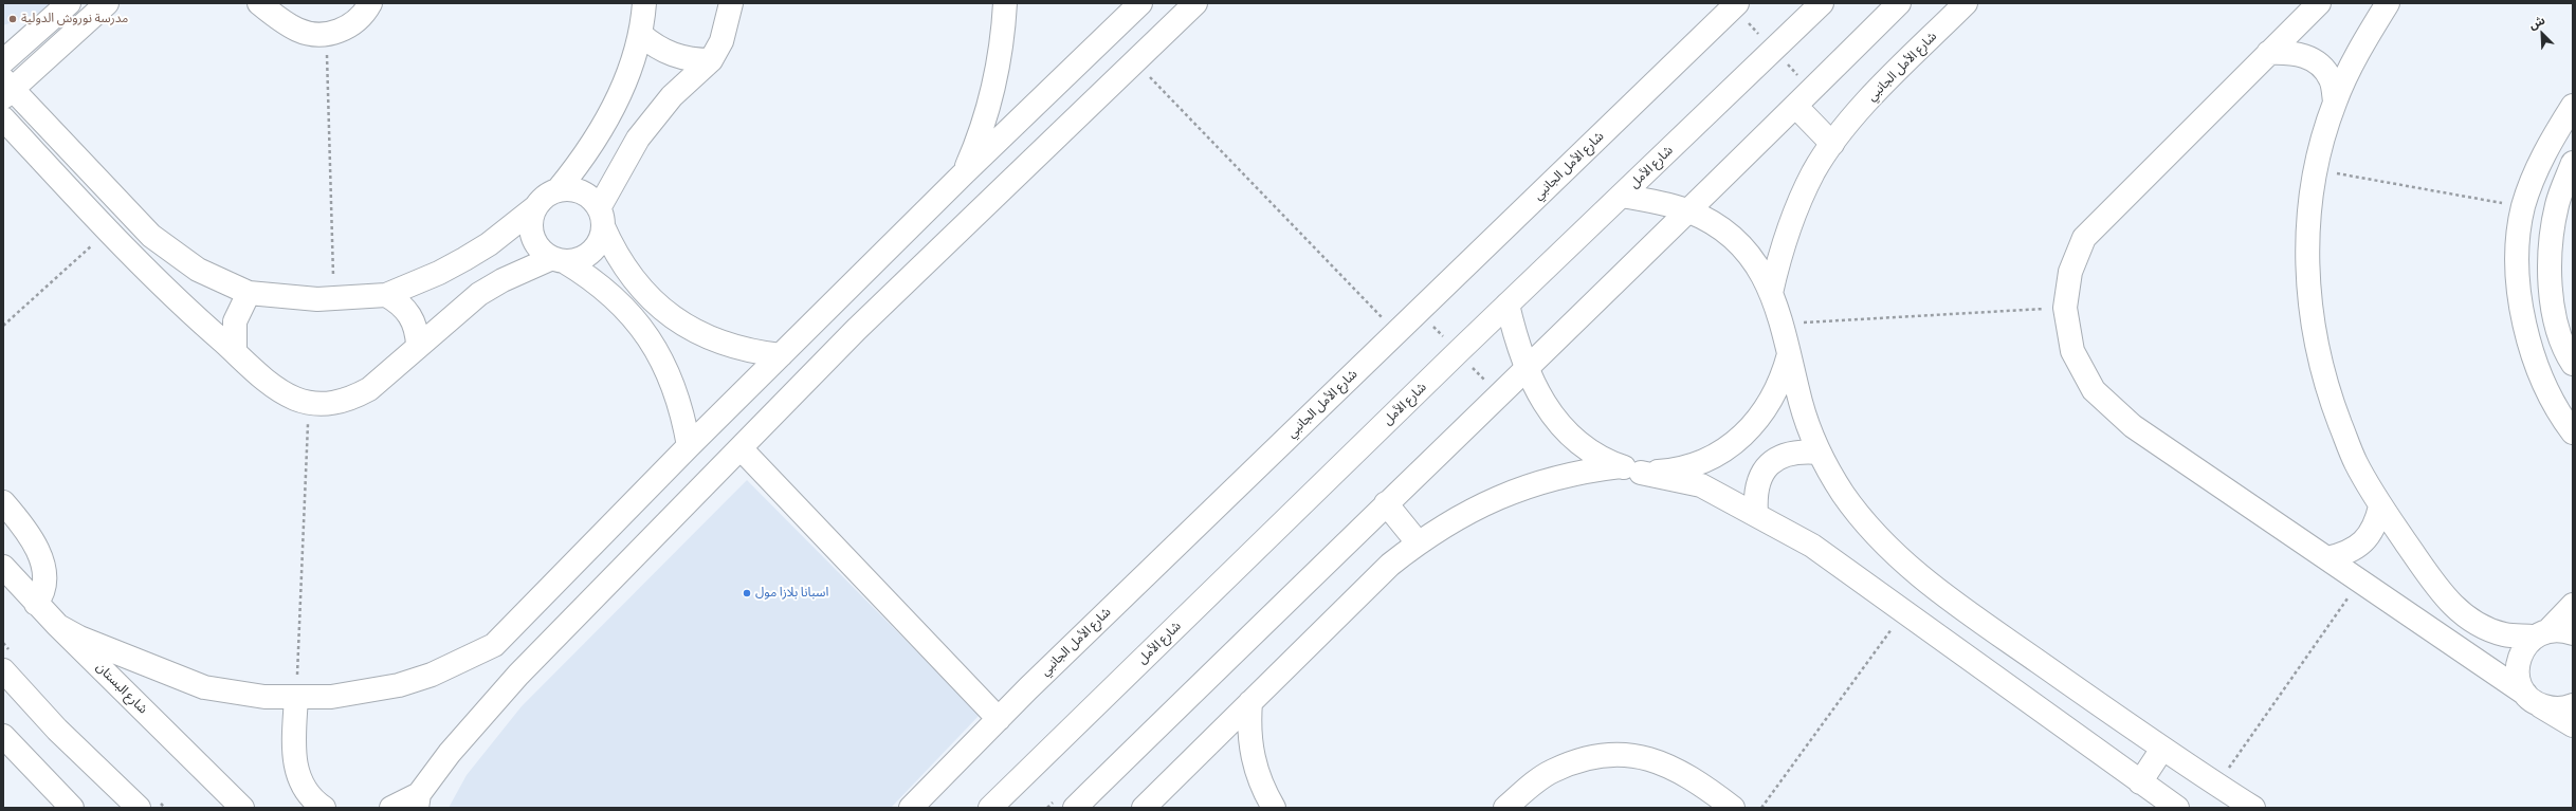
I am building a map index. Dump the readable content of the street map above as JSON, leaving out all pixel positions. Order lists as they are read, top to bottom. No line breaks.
{"streets":{"street":["شارع الأمل الجانبي","شارع الأمل","شارع البستان"]},"places":["مدرسة نوروش الدولية","اسبانا بلازا مول"],"north":"top left"}
